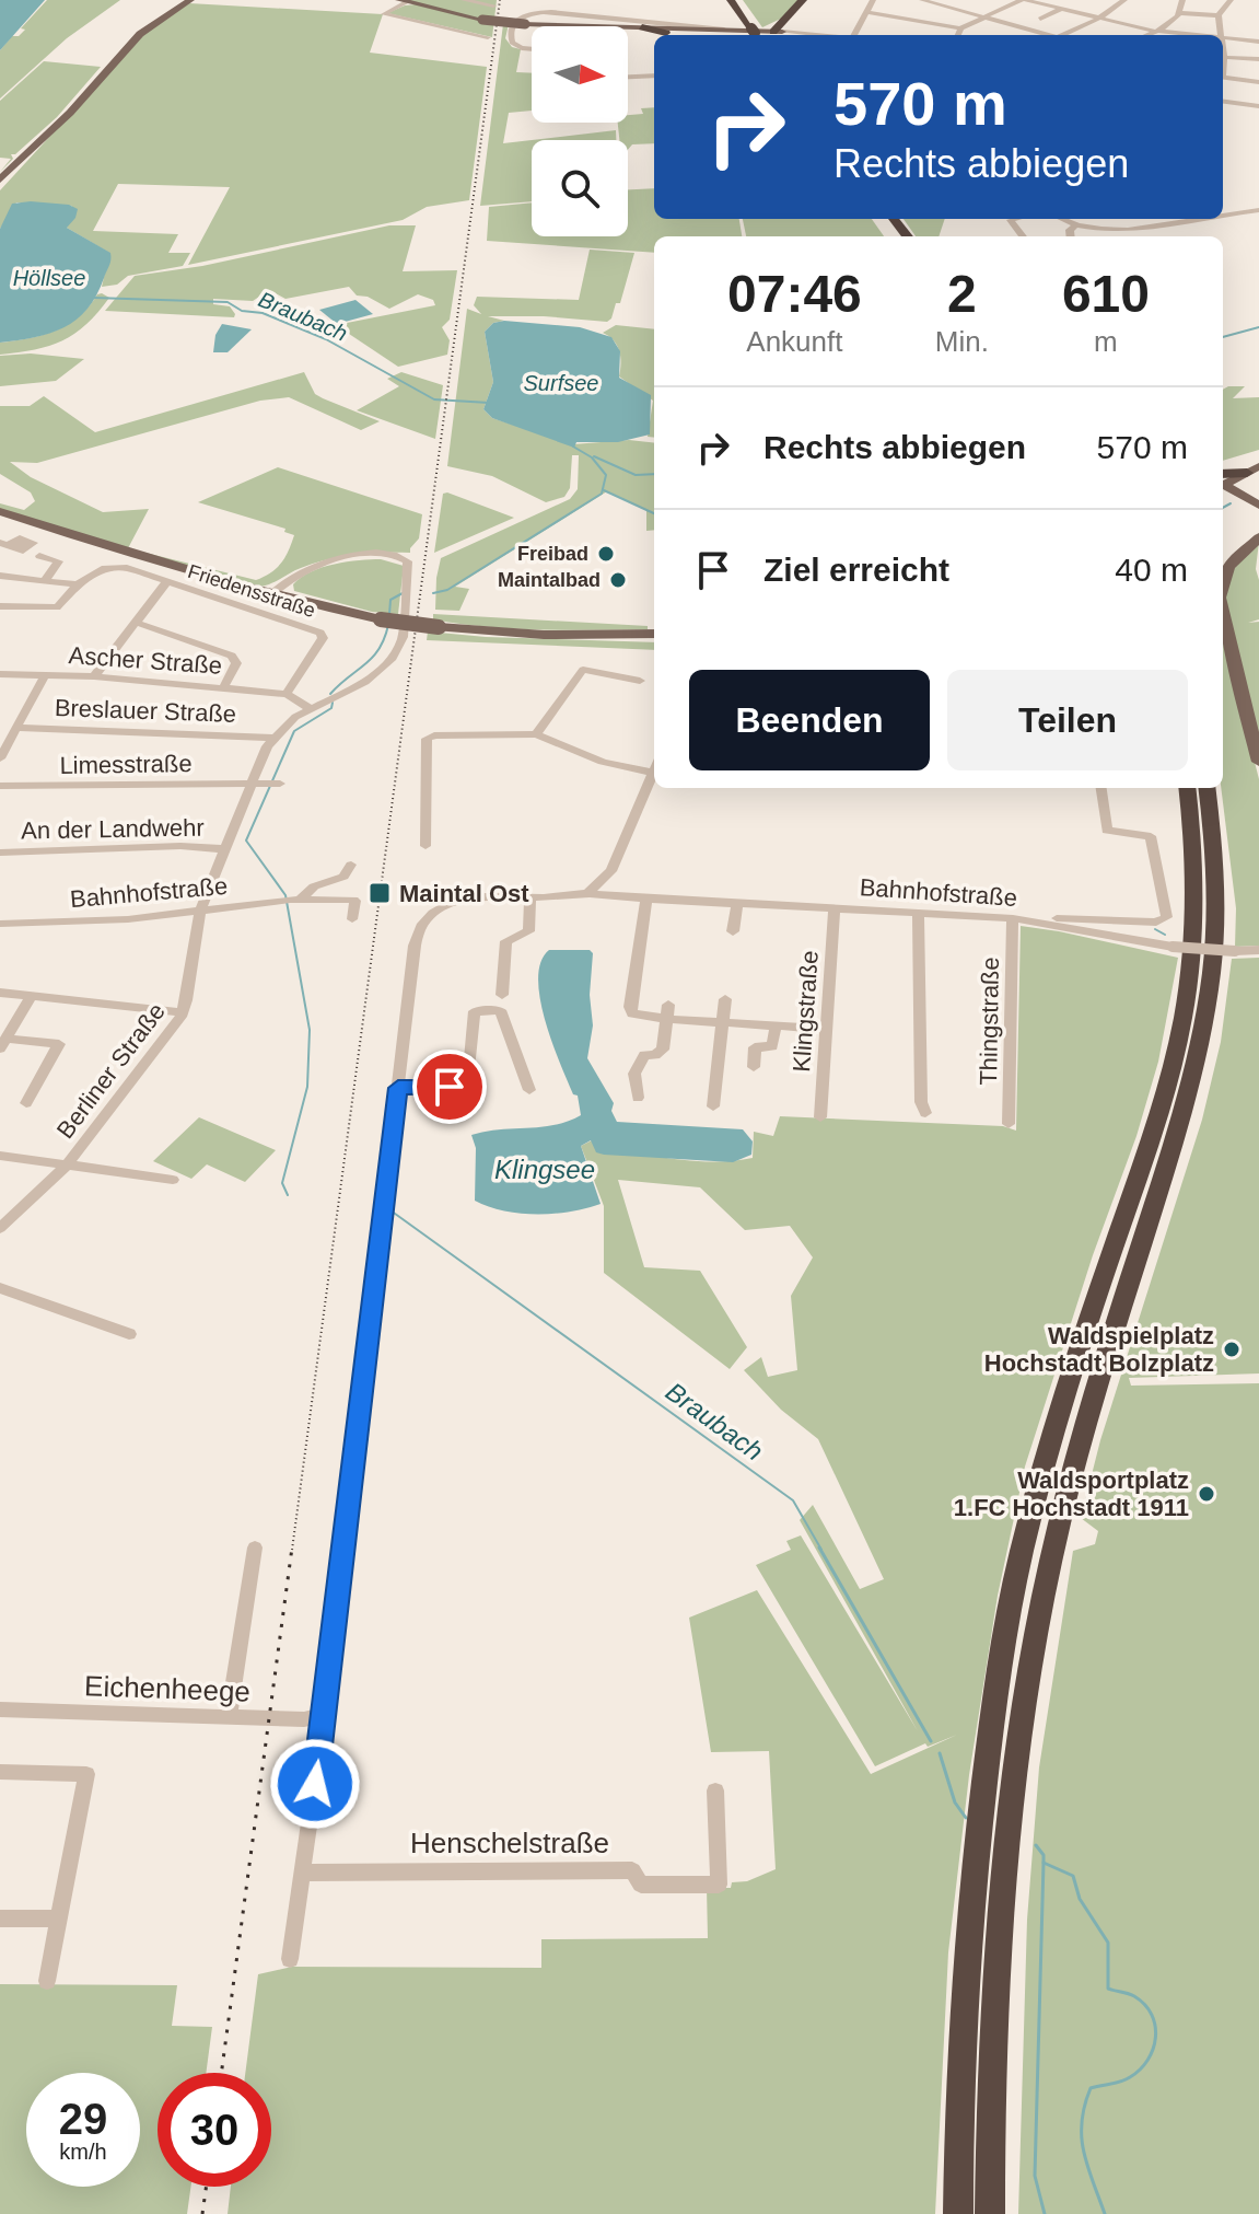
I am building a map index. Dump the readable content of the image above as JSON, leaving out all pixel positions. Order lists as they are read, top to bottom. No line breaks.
{"streets":{"street":["Friedensstraße","Ascher Straße","Breslauer Straße","Limesstraße","An der Landwehr","Bahnhofstraße","Klingstraße","Thingstraße","Berliner Straße","Eichenheege","Henschelstraße"]},"crossings":[["Friedensstraße","Ascher Straße"],["Breslauer Straße","Berliner Straße"],["Limesstraße","Berliner Straße"],["An der Landwehr","Berliner Straße"],["Bahnhofstraße","Klingstraße"],["Bahnhofstraße","Thingstraße"],["Bahnhofstraße","Berliner Straße"]],"water":["Höllsee","Braubach","Surfsee","Klingsee"],"places":{"other":["Freibad","Maintalbad","Waldspielplatz Hochstadt Bolzplatz","Waldsportplatz 1.FC Hochstadt 1911"],"transit":["Maintal Ost"]},"north":"right","page":{"turn":["570 m","Rechts abbiegen"],"eta":["07:46","Ankunft","2","Min.","610","m"],"list":[{"name":"Rechts abbiegen","value":"570 m"},{"name":"Ziel erreicht","value":"40 m"}],"buttons":["Beenden","Teilen"],"speed":"29 km/h","limit":"30"}}
